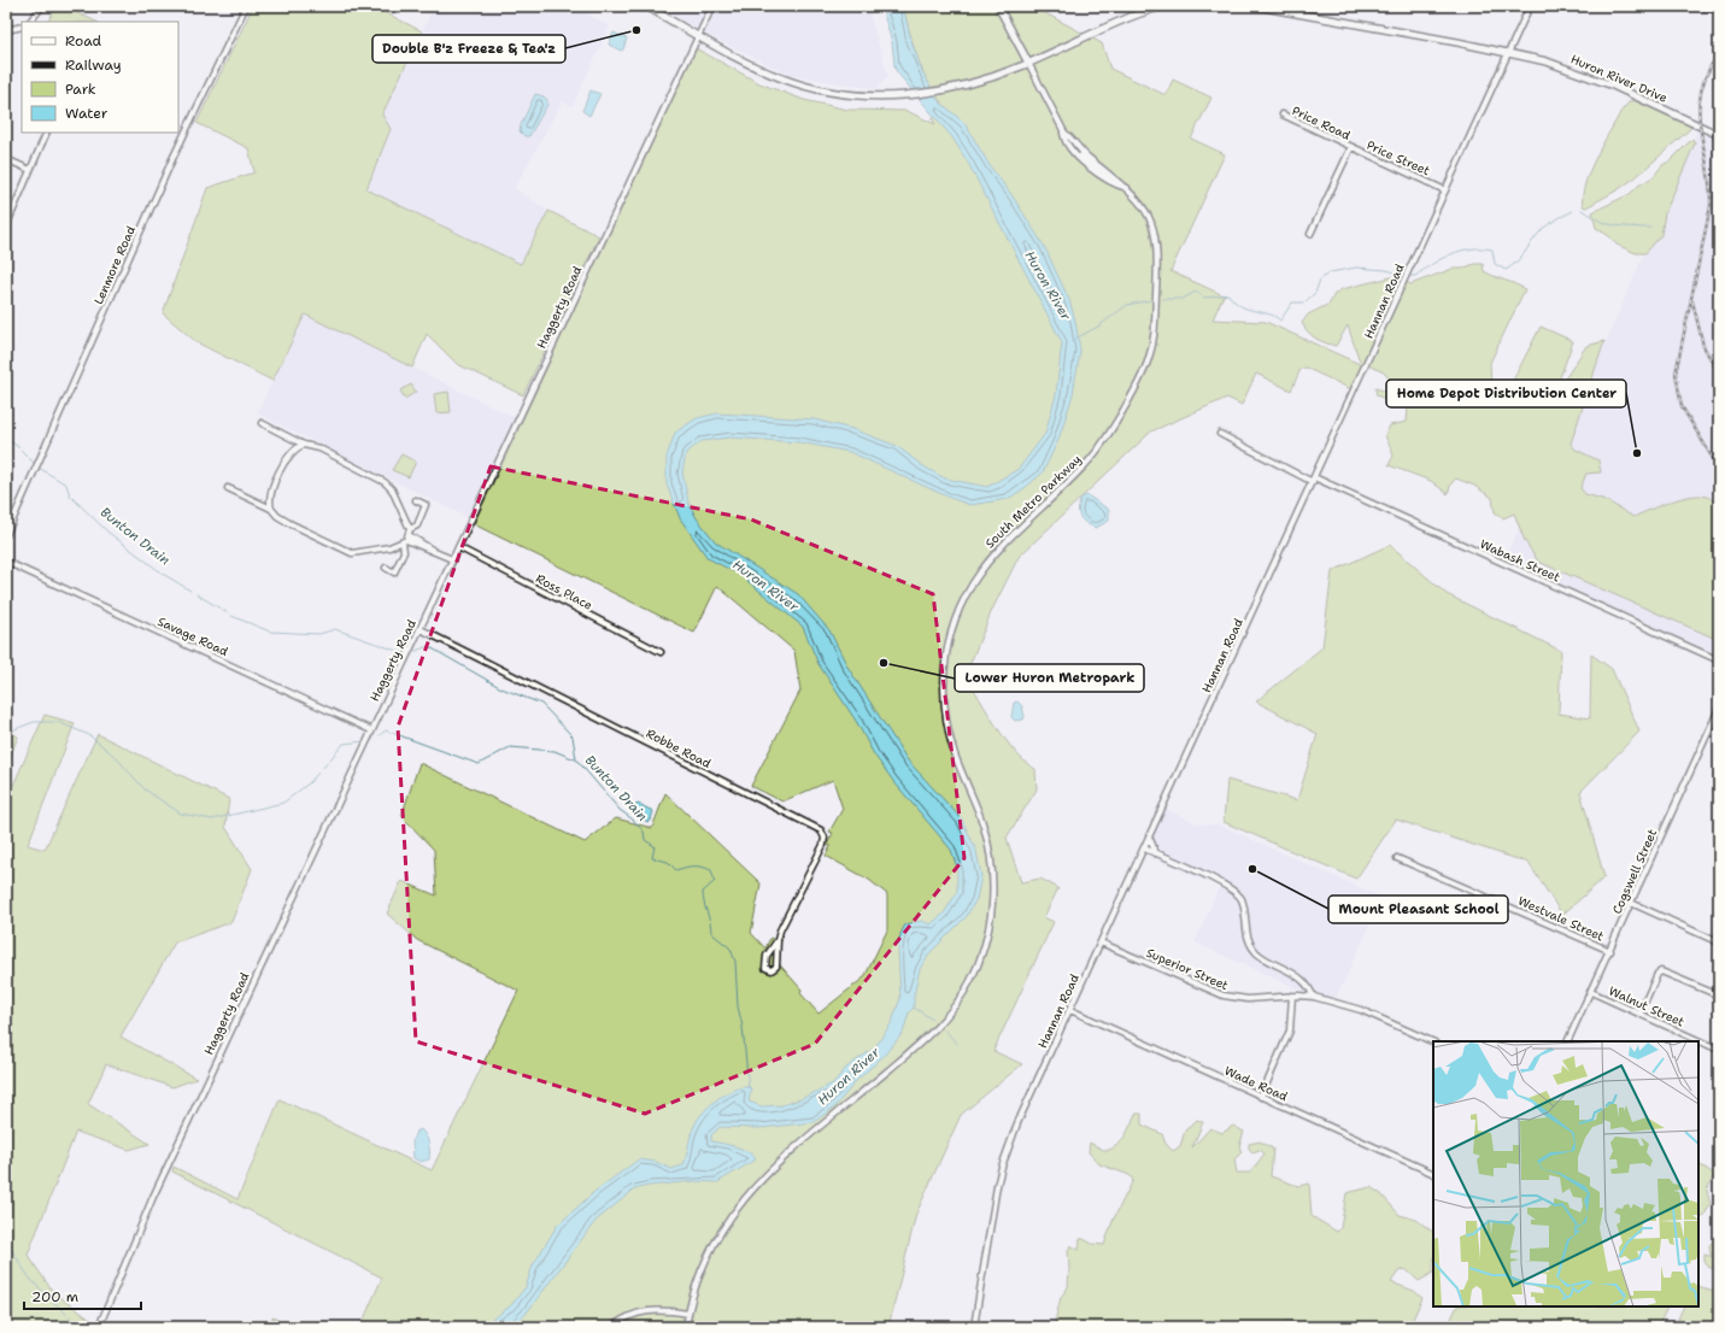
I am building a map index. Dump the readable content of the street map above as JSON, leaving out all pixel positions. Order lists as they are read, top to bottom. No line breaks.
{"streets":{"main road":["Huron River Drive"],"street":["Price Road","Price Street","Lenmore Road","Hannan Road","Haggerty Road","South Metro Parkway","Wabash Street","Ross Place","Savage Road","Robbe Road","Cogswell Street","Westvale Street","Superior Street","Walnut Street","Wade Road"]},"crossings":[["Huron River Drive","Hannan Road"],["Price Road","Price Street"],["Price Street","Hannan Road"],["Hannan Road","Wabash Street"],["Hannan Road","Superior Street"],["Hannan Road","Wade Road"],["Haggerty Road","Ross Place"],["Haggerty Road","Savage Road"],["Haggerty Road","Robbe Road"],["Cogswell Street","Westvale Street"],["Cogswell Street","Walnut Street"]],"water":["Huron River","Bunton Drain"],"places":["Double B'z Freeze & Tea'z","Home Depot Distribution Center","Lower Huron Metropark","Mount Pleasant School"],"legend":["Road","Railway","Park","Water"],"scale_bar":"200 m"}
